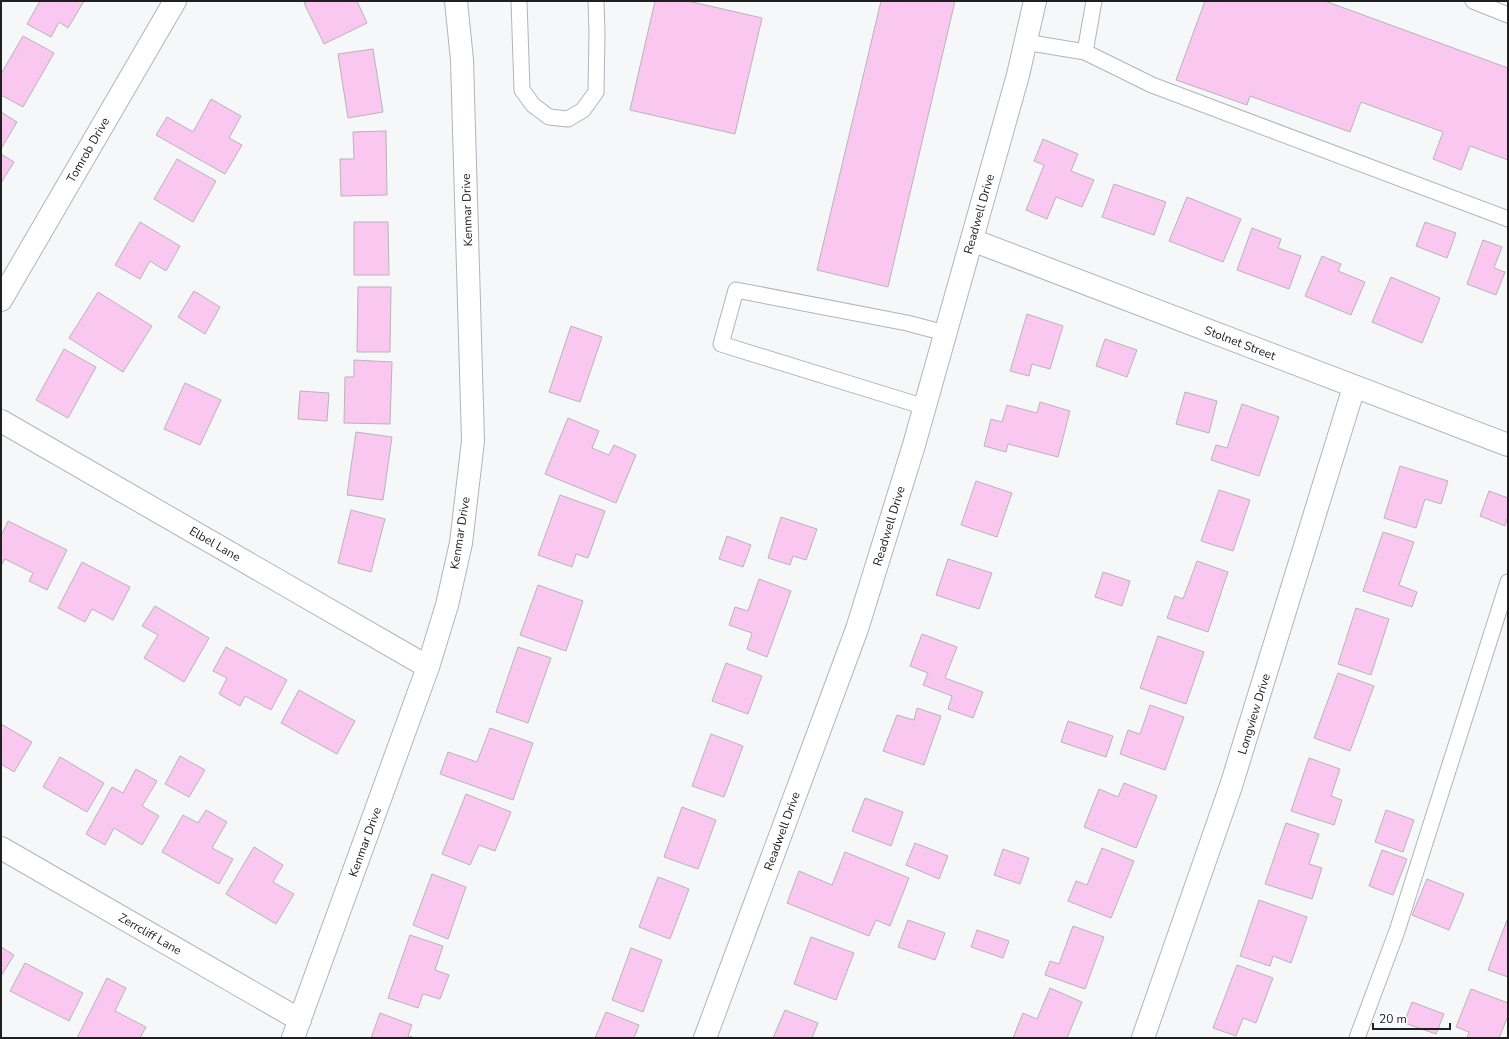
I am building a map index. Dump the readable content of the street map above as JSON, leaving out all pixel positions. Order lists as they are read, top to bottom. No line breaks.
{"streets":{"street":["Tomrob Drive","Kenmar Drive","Readwell Drive","Stolnet Street","Elbel Lane","Longview Drive","Zerrcliff Lane"]},"crossings":[["Kenmar Drive","Elbel Lane"],["Kenmar Drive","Zerrcliff Lane"],["Readwell Drive","Stolnet Street"],["Stolnet Street","Longview Drive"]],"scale_bar":"20 m"}
